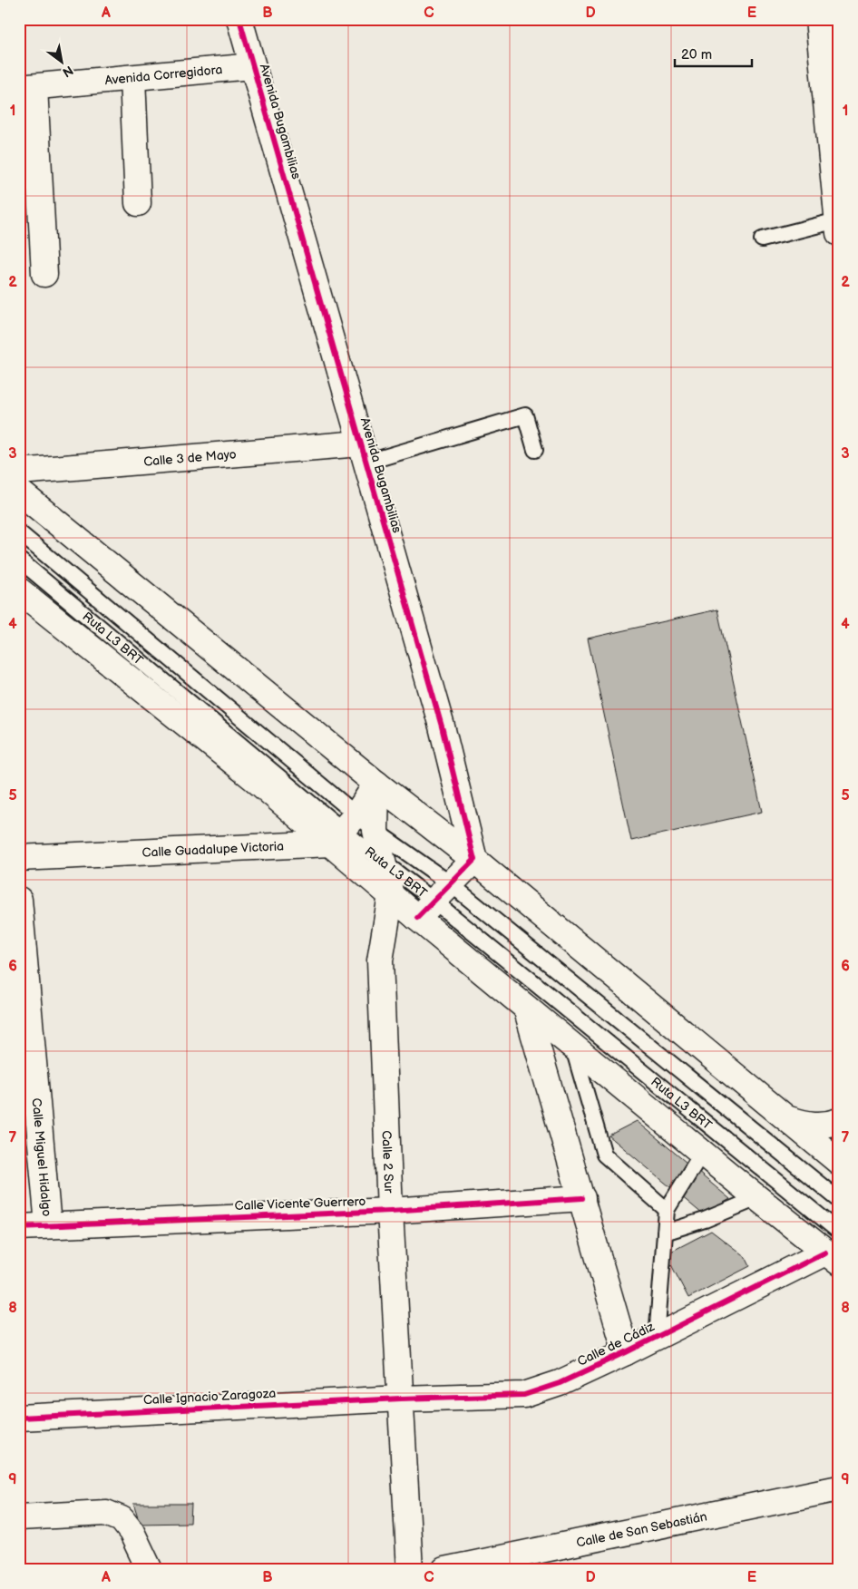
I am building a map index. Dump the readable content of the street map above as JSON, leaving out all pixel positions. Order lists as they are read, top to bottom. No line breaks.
{"streets":{"street":["Avenida Corregidora","Avenida Bugambilias","Calle 3 de Mayo","Calle Guadalupe Victoria","Calle Miguel Hidalgo","Calle 2 Sur","Calle Vicente Guerrero","Calle de Cádiz","Calle Ignacio Zaragoza","Calle de San Sebastián"],"lane":["Ruta L3 BRT"]},"crossings":[["Avenida Corregidora","Avenida Bugambilias"],["Avenida Bugambilias","Calle 3 de Mayo"],["Ruta L3 BRT","Calle Guadalupe Victoria"],["Ruta L3 BRT","Calle 2 Sur"],["Calle Miguel Hidalgo","Calle Vicente Guerrero"],["Calle 2 Sur","Calle Vicente Guerrero"],["Calle 2 Sur","Calle de Cádiz"],["Calle 2 Sur","Calle Ignacio Zaragoza"],["Calle de Cádiz","Calle Ignacio Zaragoza"]],"scale_bar":"20 m","north":"bottom right","grid":{"columns":["A","B","C","D","E"],"rows":["1","2","3","4","5","6","7","8","9"]}}
